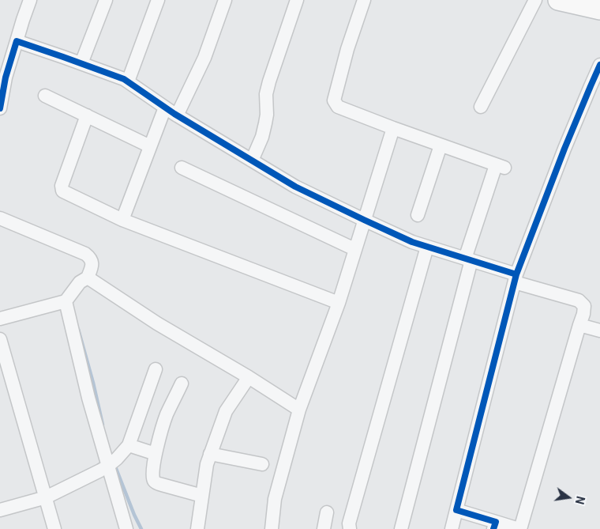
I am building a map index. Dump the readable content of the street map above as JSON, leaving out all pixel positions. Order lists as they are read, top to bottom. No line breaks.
{"north":"right"}
